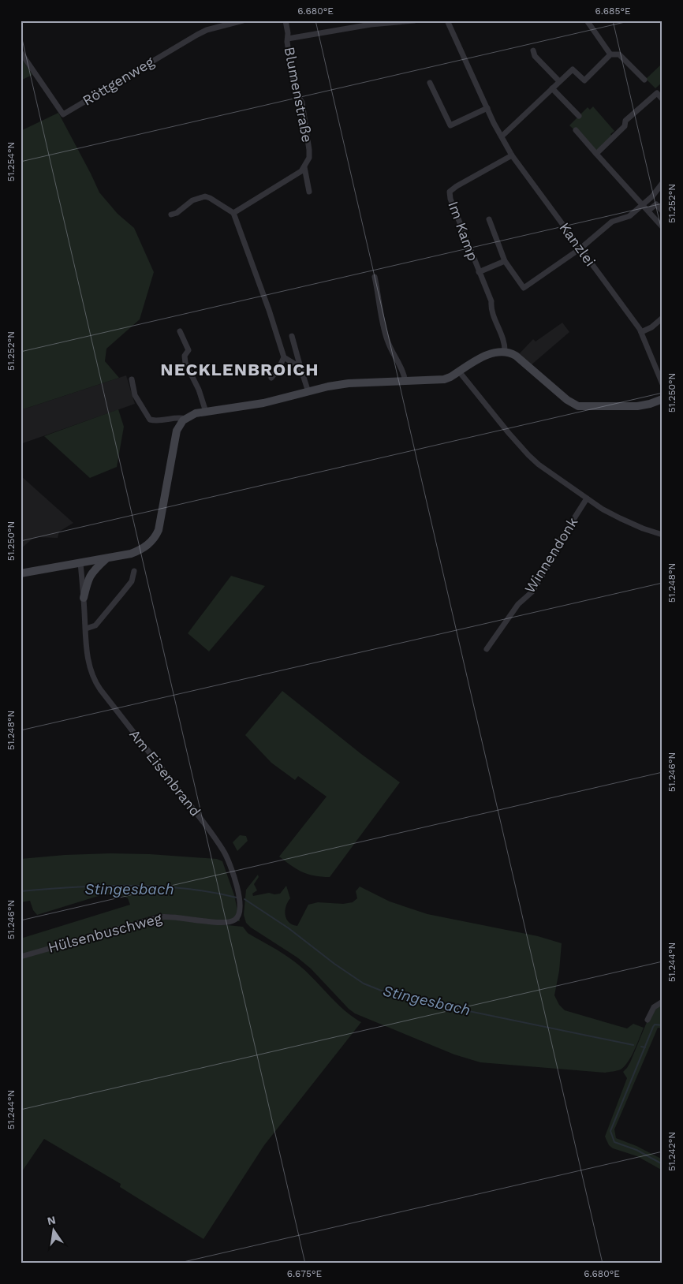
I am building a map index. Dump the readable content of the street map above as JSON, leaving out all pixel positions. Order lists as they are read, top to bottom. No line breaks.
{"streets":{"street":["Röttgenweg","Blumenstraße","Im Kamp","Kanzlei","Winnendonk","Am Eisenbrand","Hülsenbuschweg"]},"crossings":[["Im Kamp","Kanzlei"],["Am Eisenbrand","Hülsenbuschweg"]],"districts":["NECKLENBROICH"],"water":["Stingesbach"],"north":"top","coordinates":["6.680°E","6.685°E","51.254°N","51.252°N","51.250°N","51.248°N","51.246°N","51.244°N","51.242°N","6.675°E"]}
